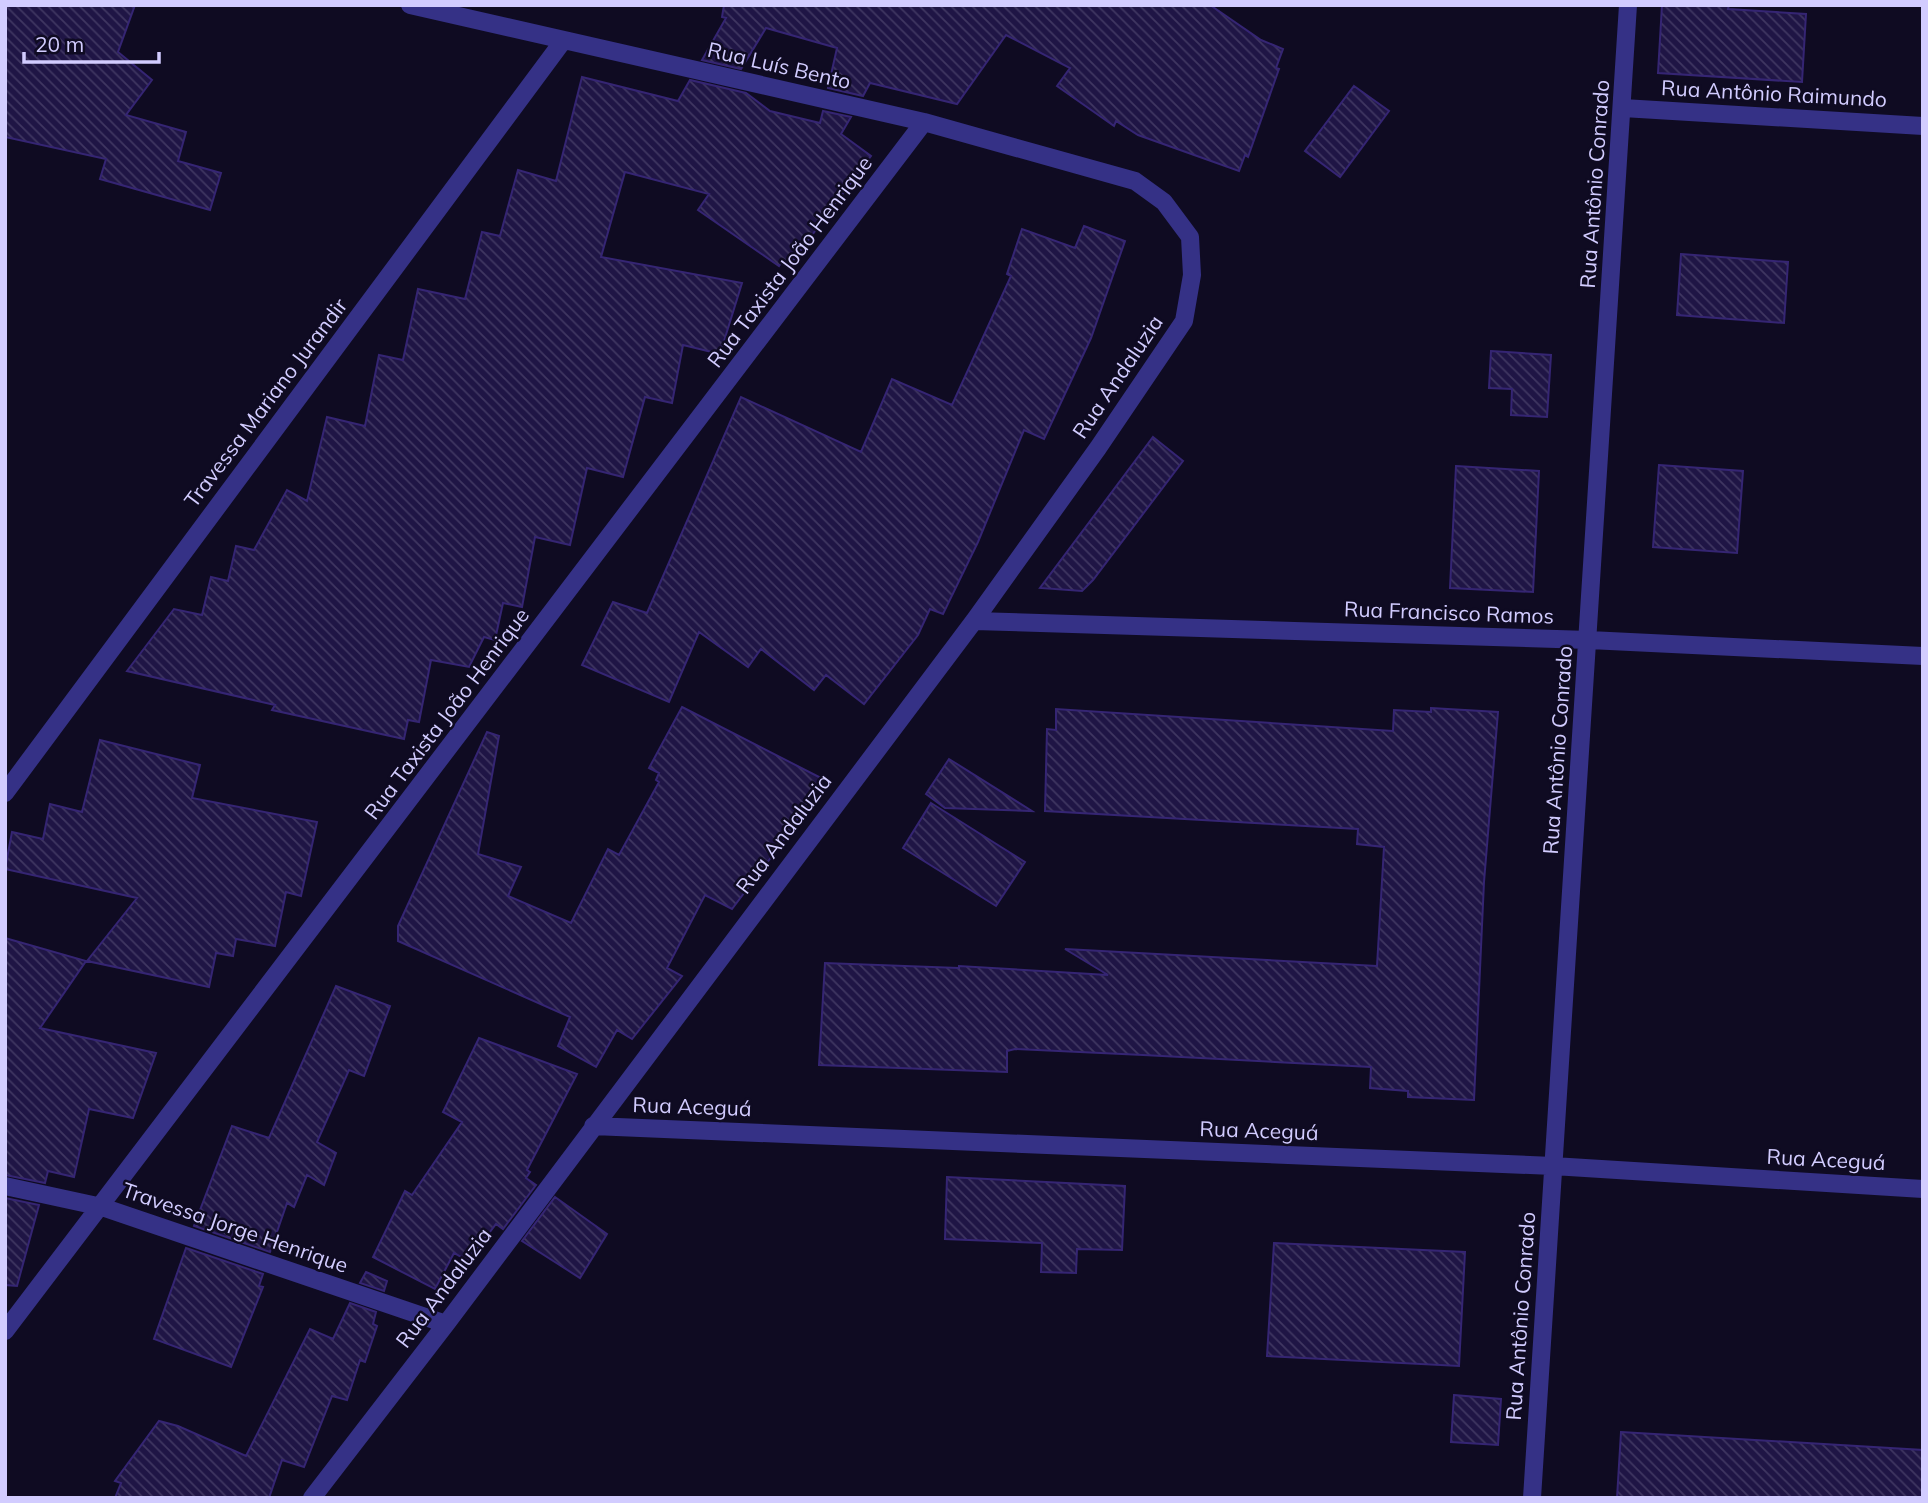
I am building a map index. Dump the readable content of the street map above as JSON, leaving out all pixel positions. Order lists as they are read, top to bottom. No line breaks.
{"streets":{"street":["Rua Luís Bento","Rua Antônio Raimundo","Rua Antônio Conrado","Rua Taxista João Henrique","Rua Andaluzia","Travessa Mariano Jurandir","Rua Francisco Ramos","Rua Aceguá","Travessa Jorge Henrique"]},"crossings":[["Rua Luís Bento","Rua Taxista João Henrique"],["Rua Luís Bento","Rua Andaluzia"],["Rua Luís Bento","Travessa Mariano Jurandir"],["Rua Antônio Raimundo","Rua Antônio Conrado"],["Rua Antônio Conrado","Rua Francisco Ramos"],["Rua Antônio Conrado","Rua Aceguá"],["Rua Taxista João Henrique","Travessa Jorge Henrique"],["Rua Andaluzia","Rua Francisco Ramos"],["Rua Andaluzia","Rua Aceguá"],["Rua Andaluzia","Travessa Jorge Henrique"]],"scale_bar":"20 m"}
